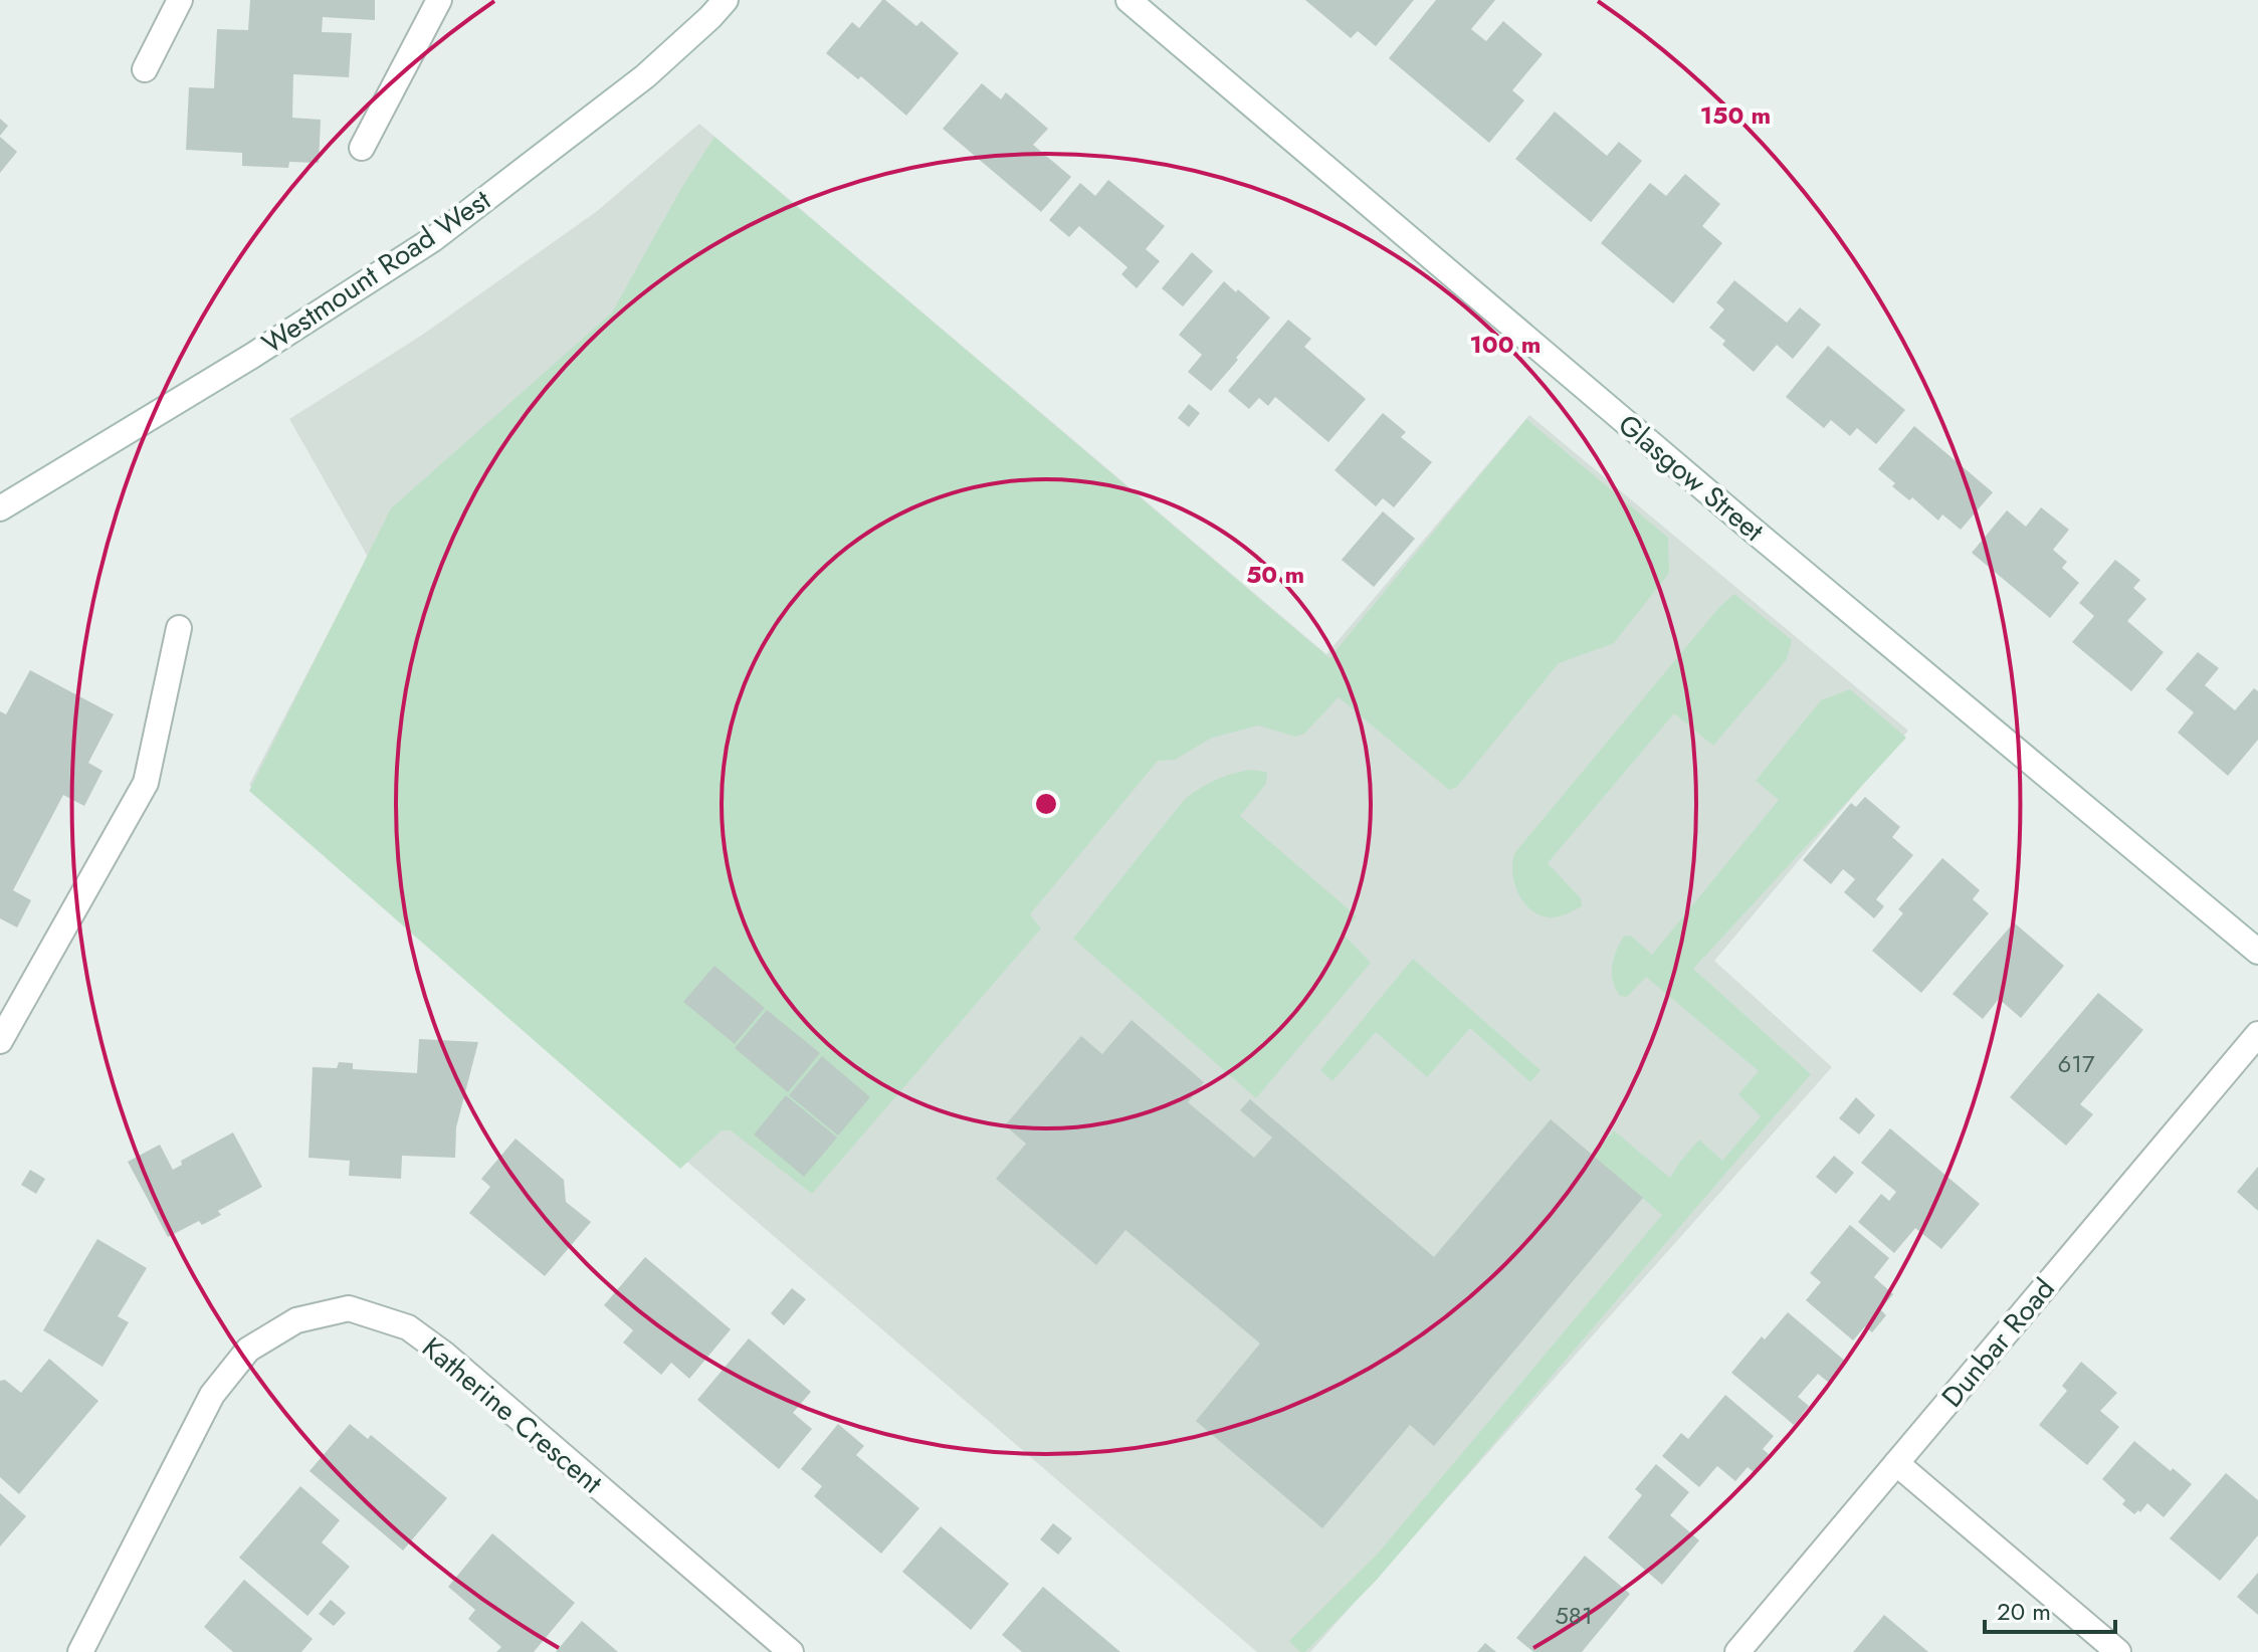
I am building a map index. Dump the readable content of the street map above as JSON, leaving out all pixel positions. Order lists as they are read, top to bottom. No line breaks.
{"streets":{"street":["Westmount Road West","Glasgow Street","Dunbar Road","Katherine Crescent"]},"house_numbers":["617","581"],"scale_bar":"20 m","rings":["150 m","100 m","50 m"]}
